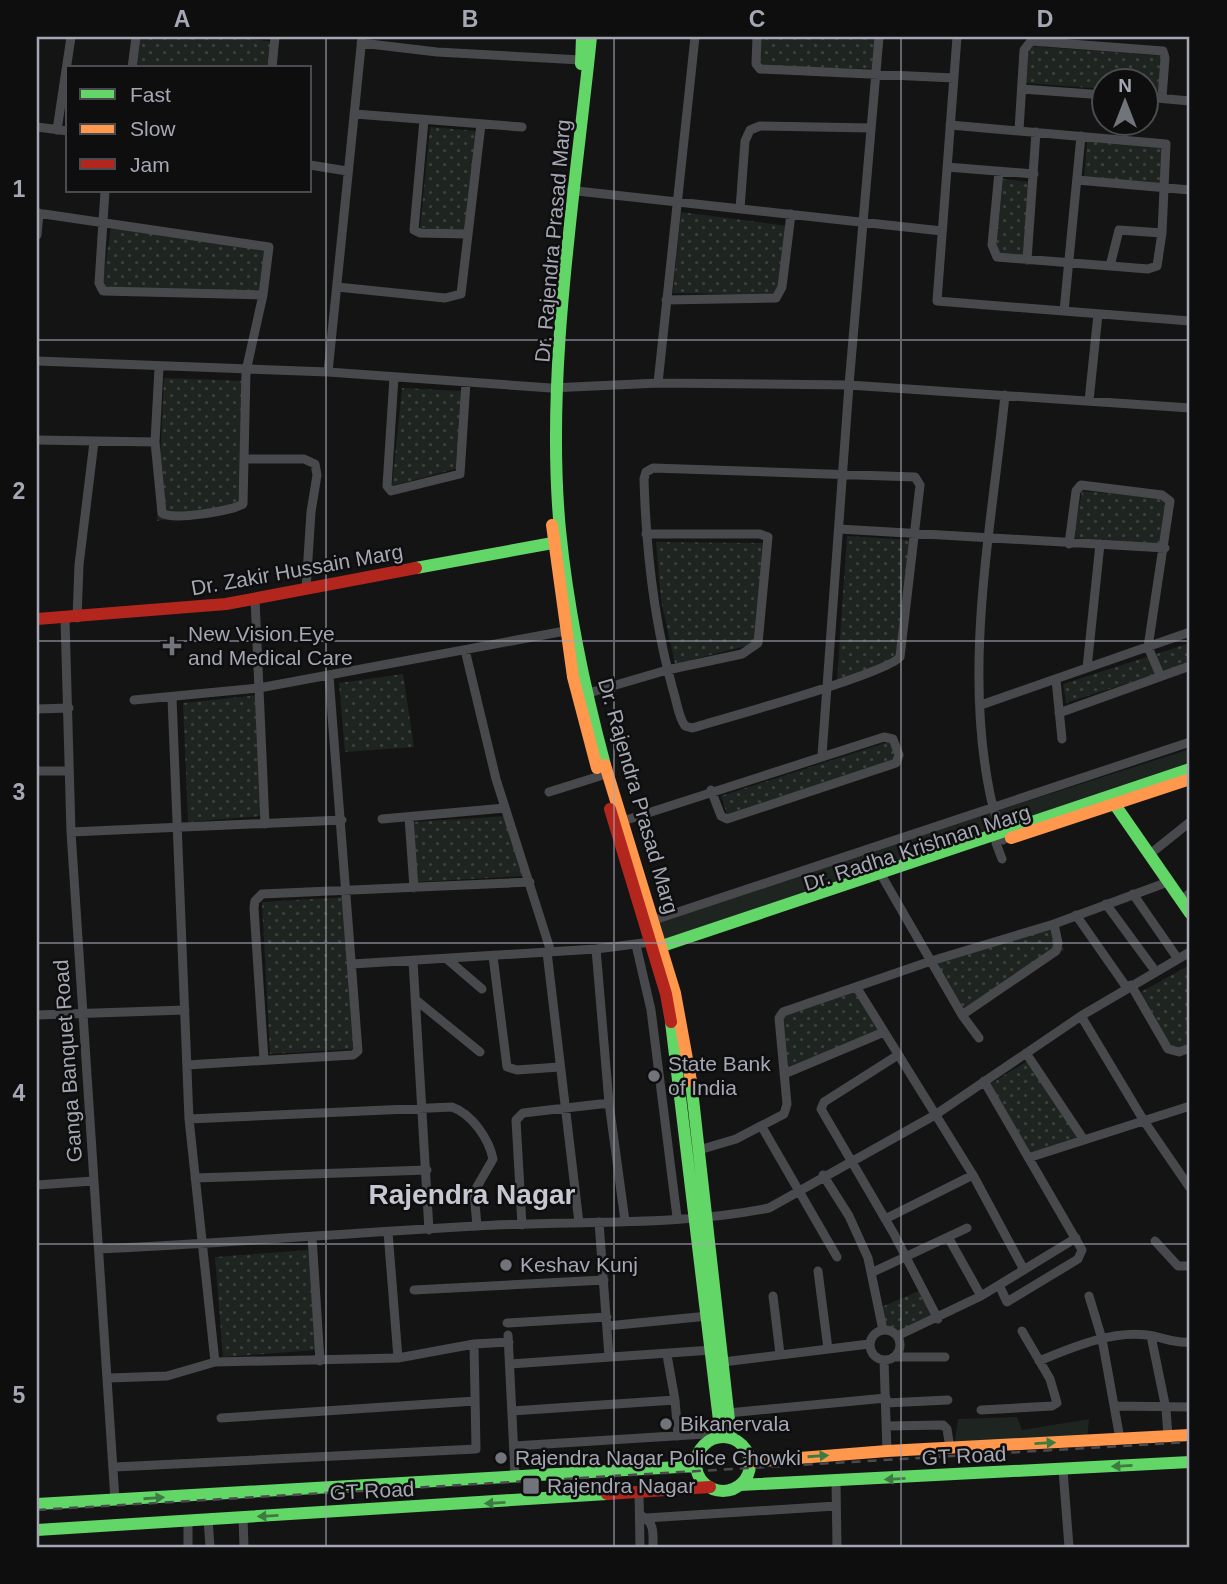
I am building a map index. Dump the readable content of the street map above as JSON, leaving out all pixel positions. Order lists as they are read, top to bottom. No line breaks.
{"streets":{"main road":["Dr. Rajendra Prasad Marg","Dr. Zakir Hussain Marg","Dr. Radha Krishnan Marg","GT Road"],"street":["Ganga Banquet Road"]},"crossings":[["Dr. Rajendra Prasad Marg","Dr. Zakir Hussain Marg"],["Dr. Rajendra Prasad Marg","Dr. Radha Krishnan Marg"],["Dr. Rajendra Prasad Marg","GT Road"],["Dr. Zakir Hussain Marg","Ganga Banquet Road"],["Ganga Banquet Road","GT Road"]],"districts":["Rajendra Nagar"],"places":{"health":["New Vision Eye and Medical Care"],"other":["State Bank of India","Keshav Kunj","Bikanervala","Rajendra Nagar Police Chowki"],"transit":["Rajendra Nagar"]},"legend":["Fast","Slow","Jam"],"north":"top","grid":{"columns":["A","B","C","D"],"rows":["1","2","3","4","5"]}}
